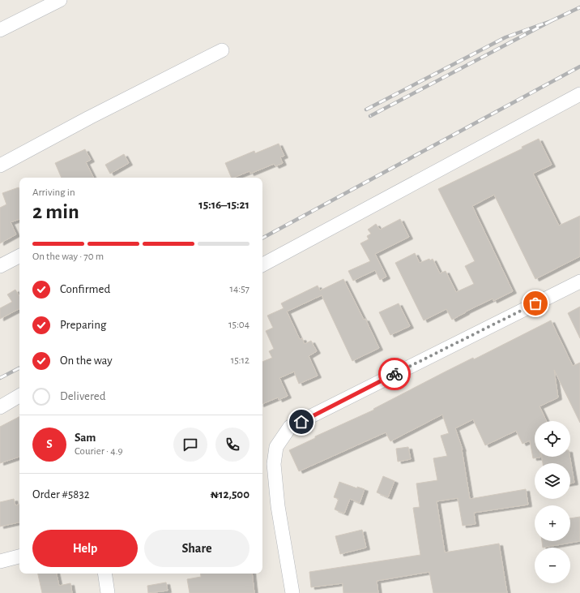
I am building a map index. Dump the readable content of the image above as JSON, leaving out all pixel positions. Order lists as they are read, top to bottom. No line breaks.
{"page":{"heading":["2 min","Arriving in","15:16–15:21"],"panel":["Sam","Courier · 4.9","Order #5832","₦12,500"],"bar":"On the way · 70 m","list":[["Confirmed","14:57"],["Preparing","15:04"],["On the way","15:12"],"Delivered"],"map_buttons":["+","−"],"round":"S","buttons":["Help","Share"]}}
